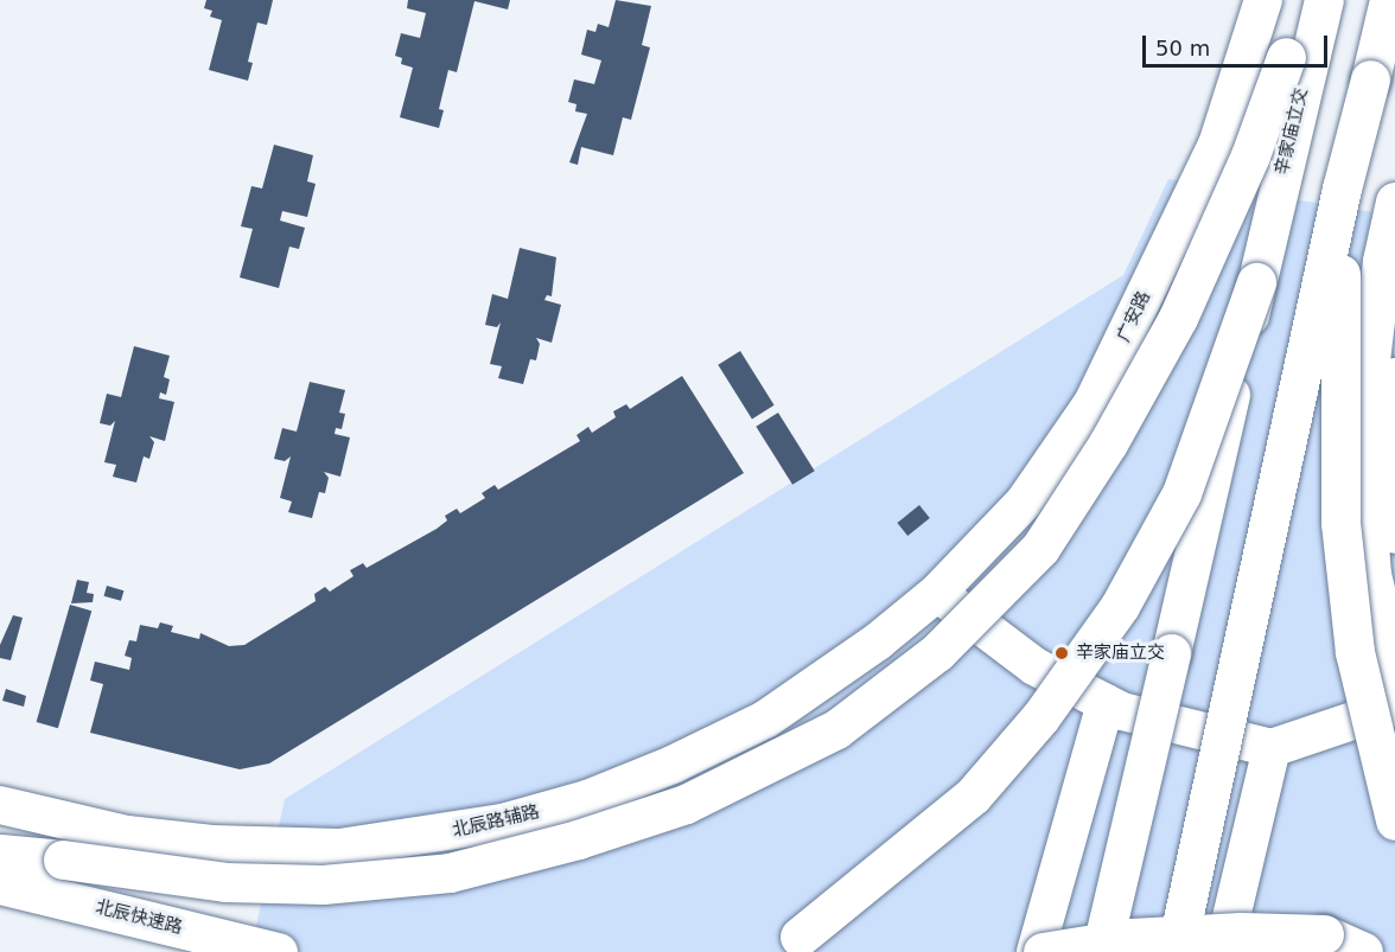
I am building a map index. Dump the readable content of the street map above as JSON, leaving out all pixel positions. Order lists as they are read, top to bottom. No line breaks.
{"streets":{"highway":["辛家庙立交","北辰快速路"],"main road":["广安路","北辰路辅路"]},"crossings":[["广安路","北辰路辅路"]],"places":["辛家庙立交"],"scale_bar":"50 m"}
